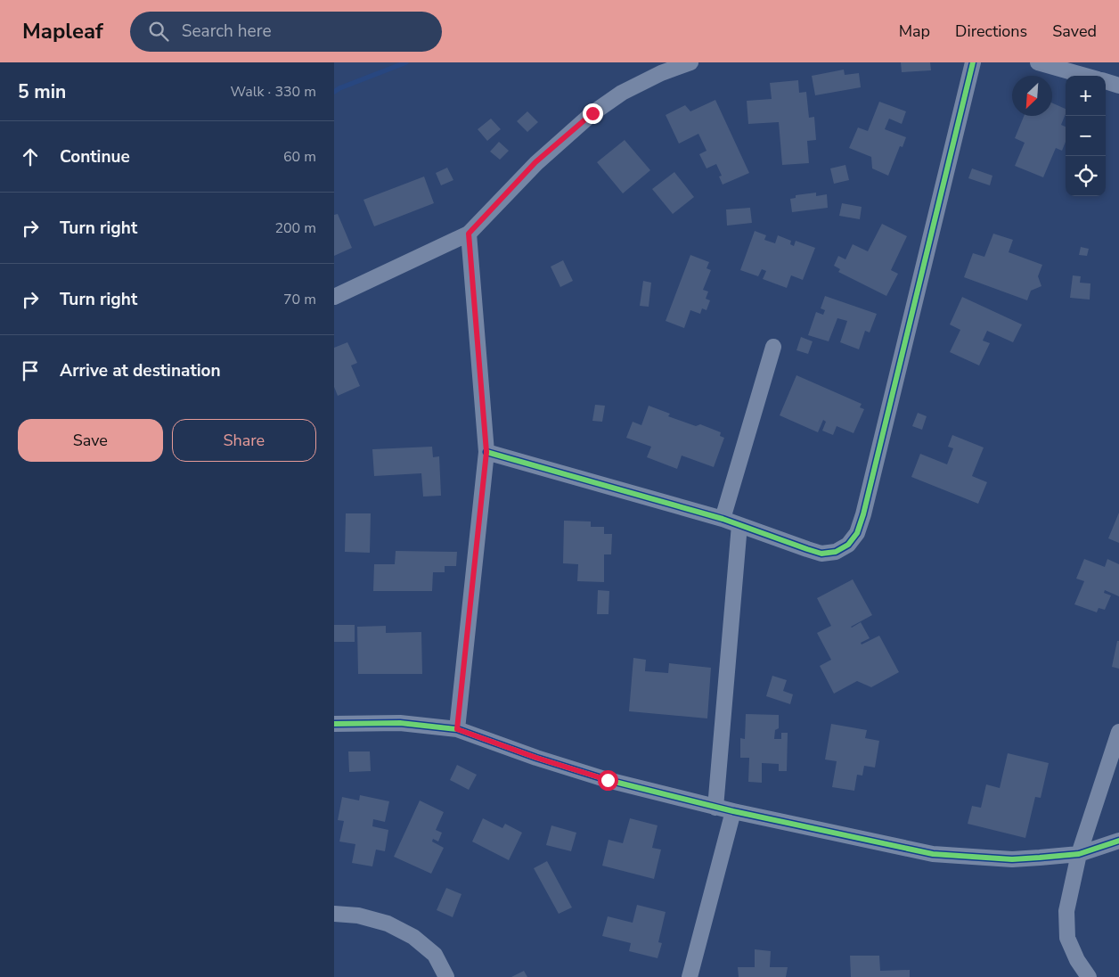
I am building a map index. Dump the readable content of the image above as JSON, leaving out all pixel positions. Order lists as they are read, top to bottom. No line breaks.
{"north":"bottom left","page":{"header":"Mapleaf","search":"Search here","nav":["Map","Directions","Saved"],"heading":["5 min","Walk · 330 m"],"map_buttons":["+","−"],"list":[["Continue","60 m"],["Turn right","200 m"],["Turn right","70 m"],"Arrive at destination"],"buttons":["Save","Share"]}}
